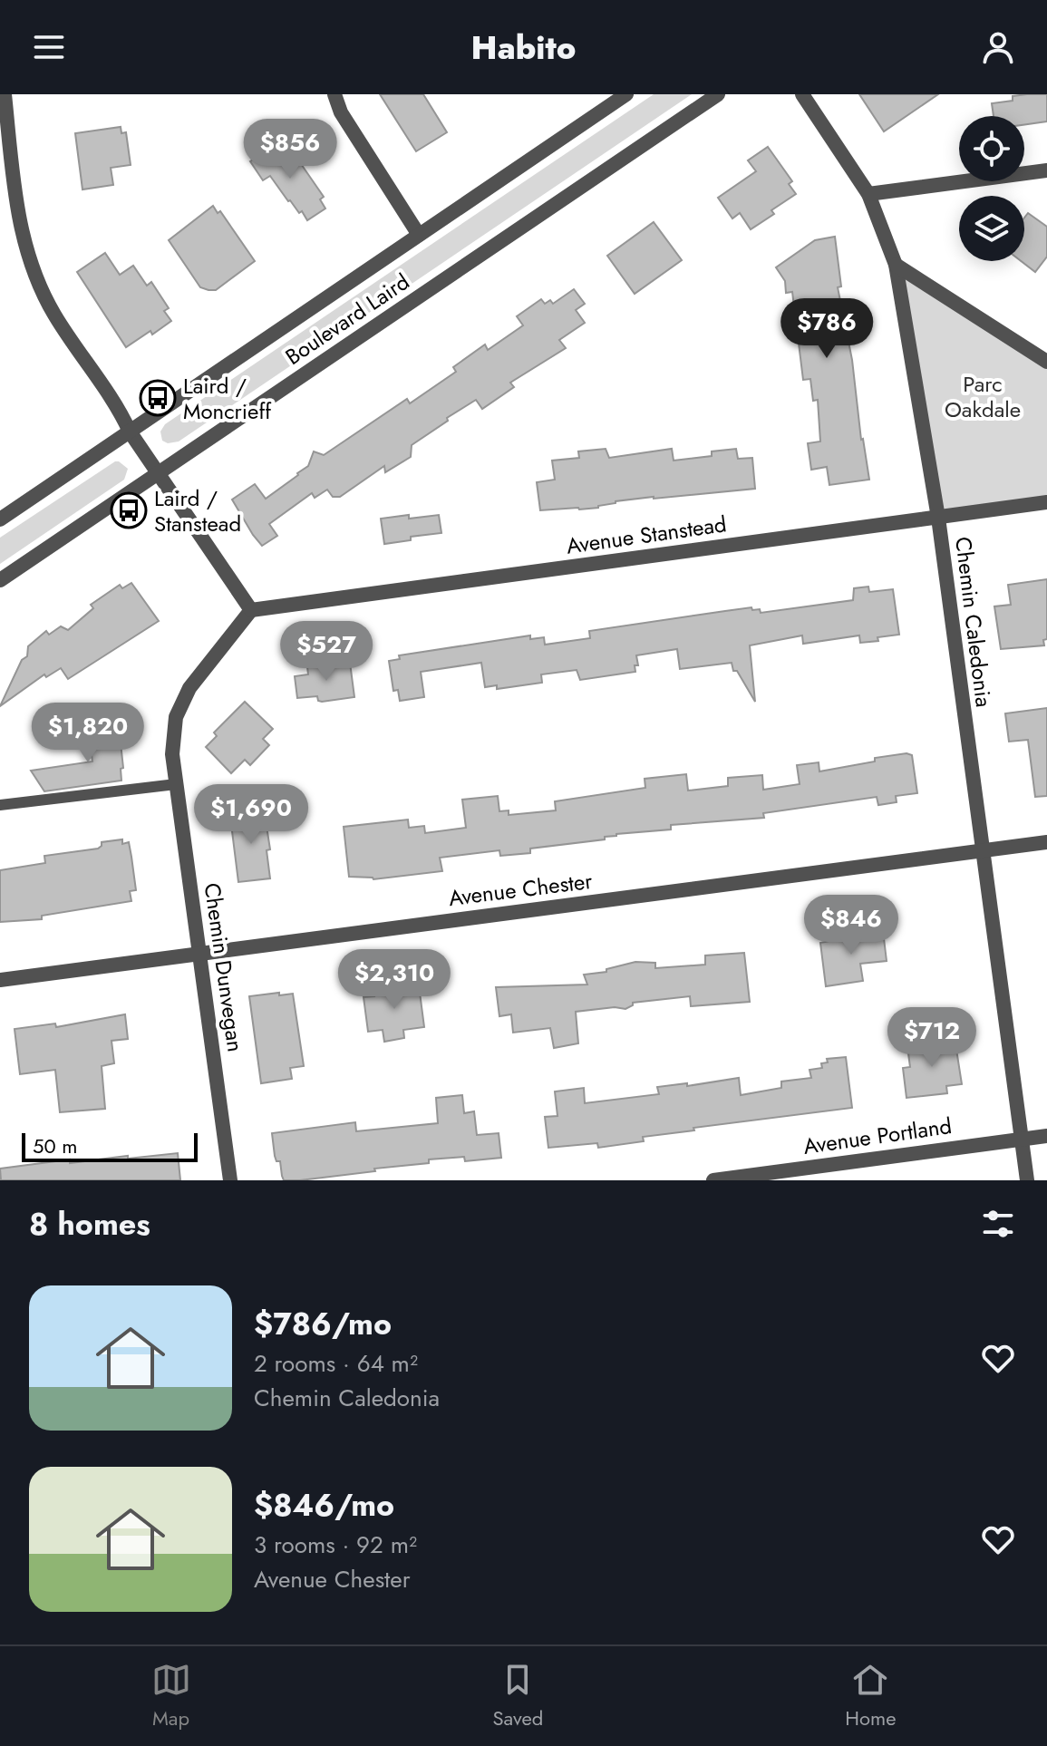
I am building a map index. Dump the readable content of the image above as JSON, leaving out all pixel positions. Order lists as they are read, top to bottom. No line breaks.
{"streets":{"street":["Boulevard Laird","Avenue Stanstead","Chemin Caledonia","Avenue Chester","Chemin Dunvegan","Avenue Portland"]},"crossings":[["Avenue Stanstead","Chemin Caledonia"],["Avenue Stanstead","Chemin Dunvegan"],["Chemin Caledonia","Avenue Chester"],["Chemin Caledonia","Avenue Portland"],["Avenue Chester","Chemin Dunvegan"]],"parks":["Parc Oakdale"],"places":{"bus stop":["Laird / Moncrieff","Laird / Stanstead"]},"scale_bar":"50 m","page":{"header":"Habito","price":["$856","$786","$527","$1,820","$1,690","$846","$2,310","$712"],"scale":"50 m","heading":"8 homes","list":[{"name":"$786/mo","note":"2 rooms · 64 m² · Chemin Caledonia"},{"name":"$846/mo","note":"3 rooms · 92 m² · Avenue Chester"}],"tabs":["Map","Saved","Home"]}}
